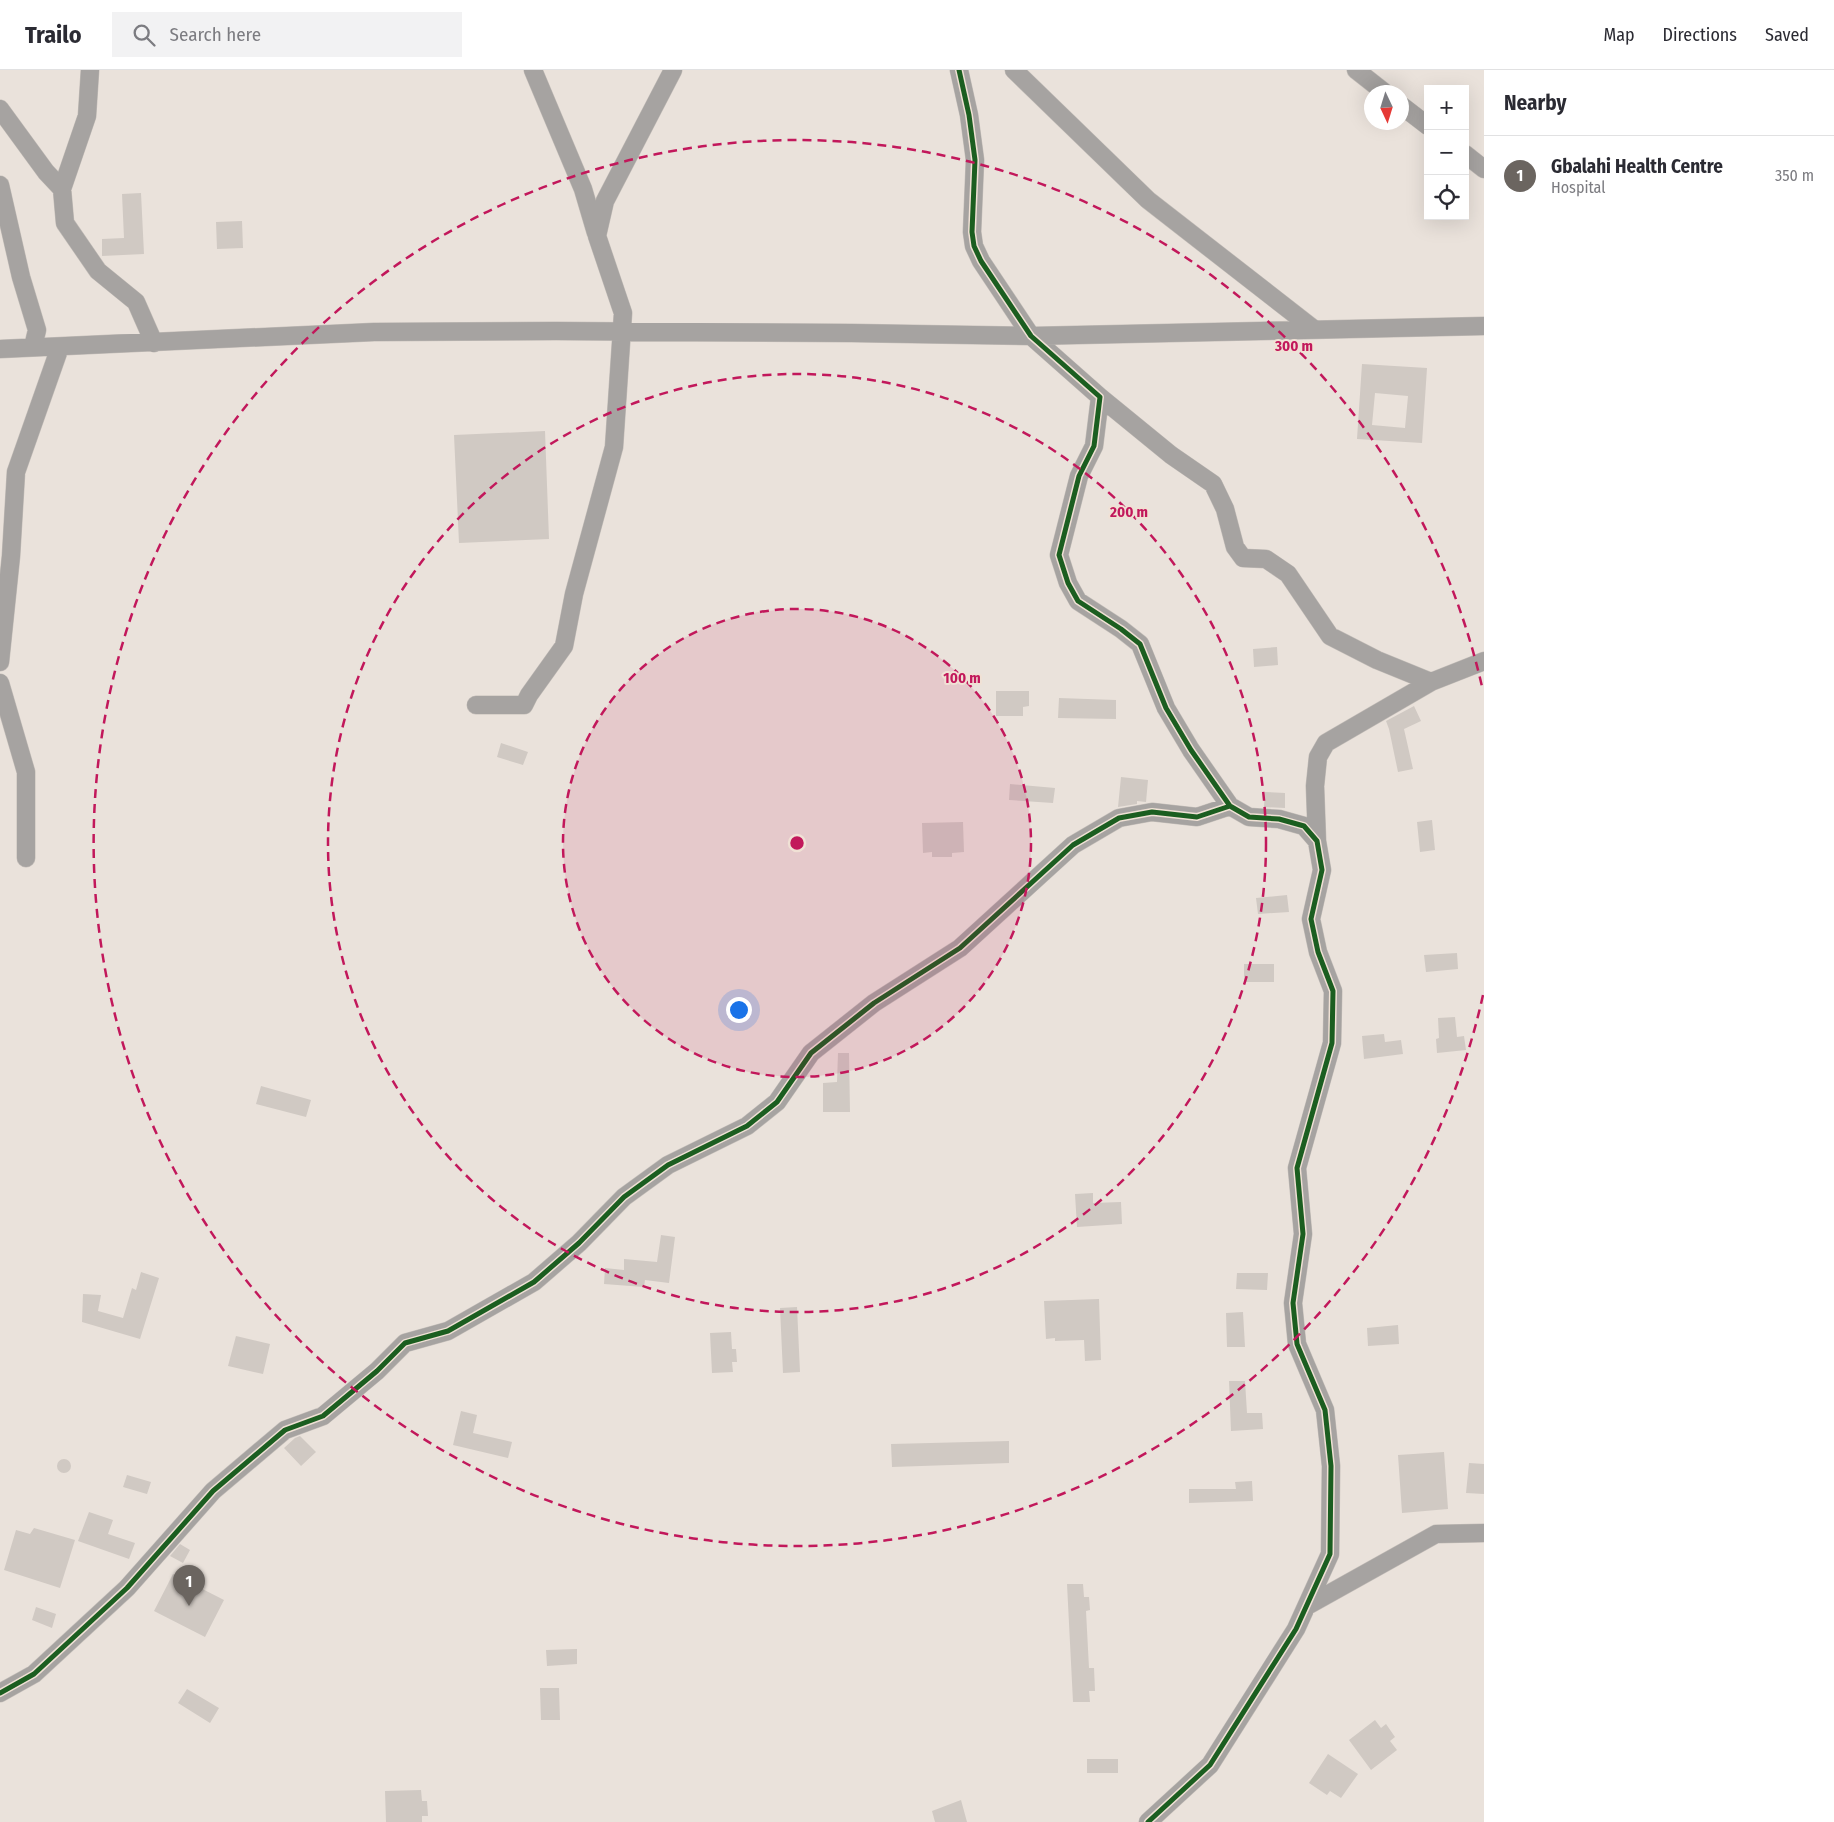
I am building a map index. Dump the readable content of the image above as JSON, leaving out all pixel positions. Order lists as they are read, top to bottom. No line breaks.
{"north":"bottom","page":{"header":"Trailo","search":"Search here","nav":["Map","Directions","Saved"],"heading":"Nearby","map_buttons":["+","−"],"list":[{"mark":"1","name":"Gbalahi Health Centre","note":"Hospital","value":"350 m"}],"pins":"1"},"rings":["300 m","200 m","100 m"]}
